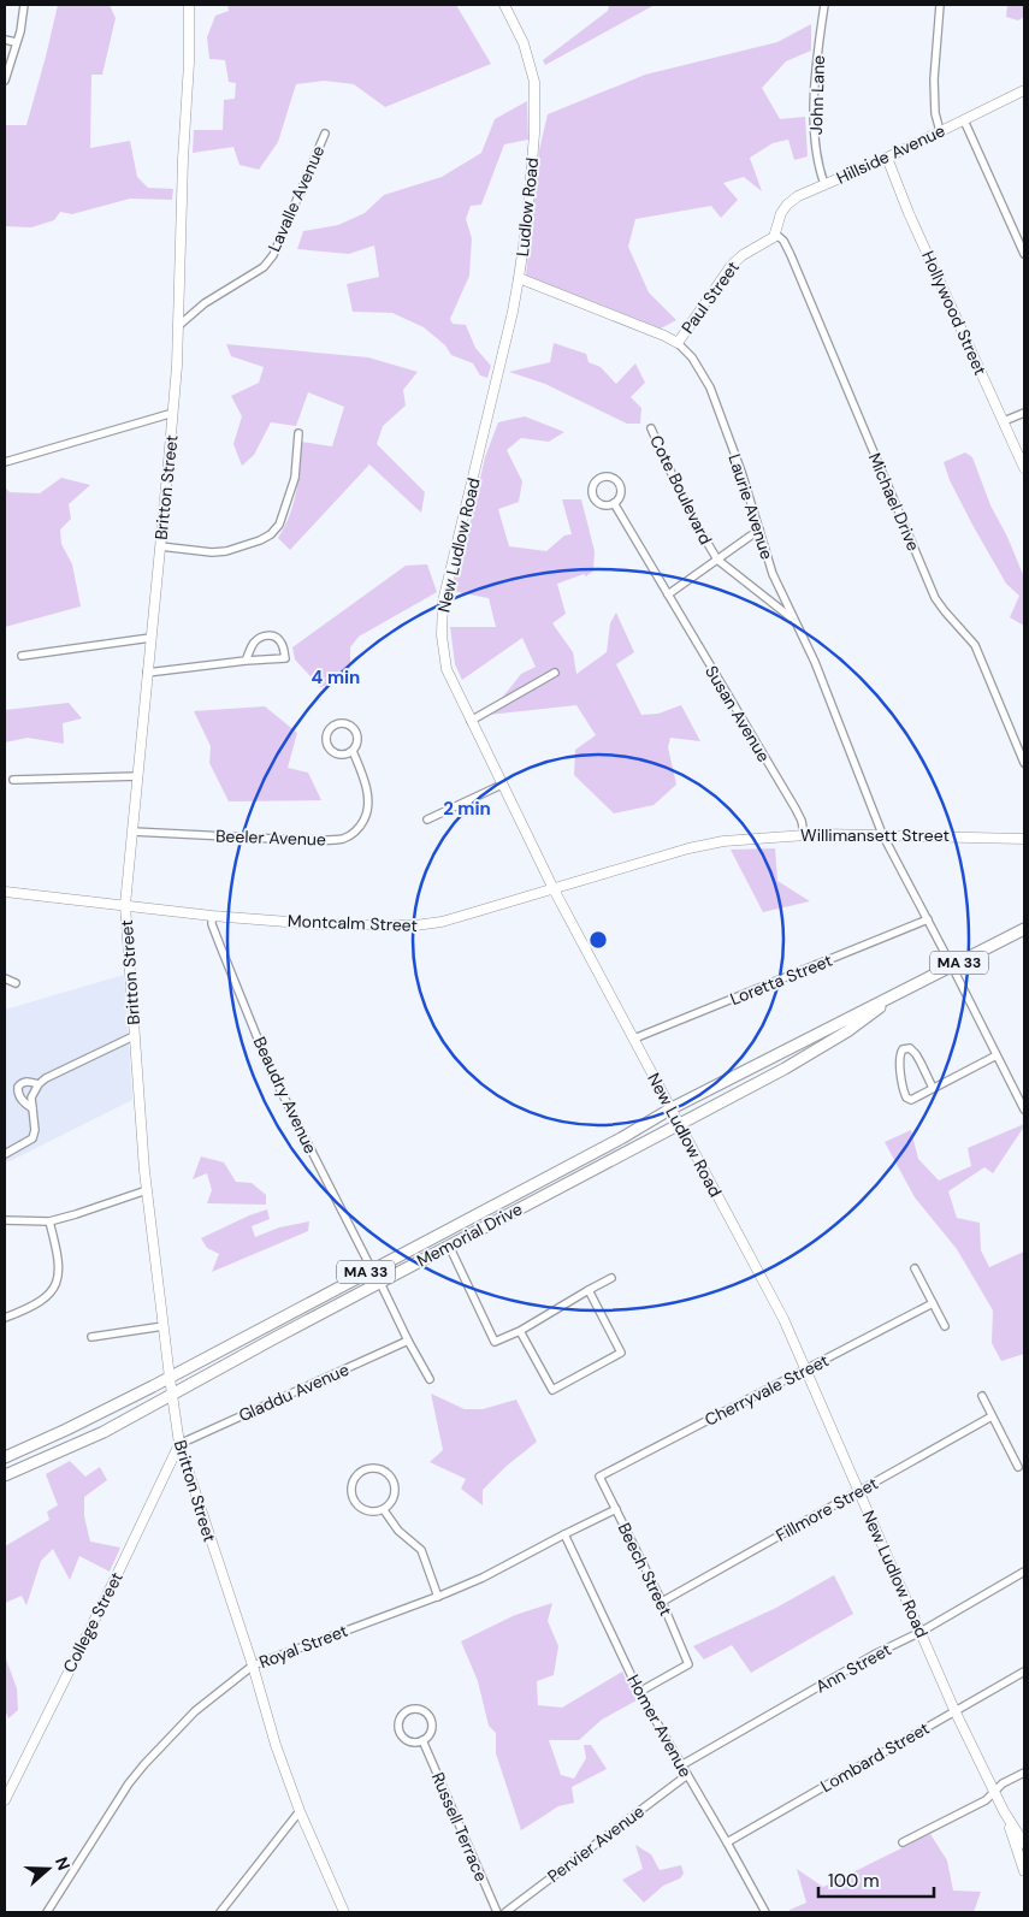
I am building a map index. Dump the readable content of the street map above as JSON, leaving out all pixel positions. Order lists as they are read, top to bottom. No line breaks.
{"streets":{"main road":["MA 33","Memorial Drive"],"street":["John Lane","Hillside Avenue","Lavalle Avenue","Ludlow Road","Paul Street","Hollywood Street","Britton Street","Cote Boulevard","Michael Drive","Laurie Avenue","New Ludlow Road","Susan Avenue","Willimansett Street","Beeler Avenue","Montcalm Street","Loretta Street","Beaudry Avenue","Cherryvale Street","Gladdu Avenue","Fillmore Street","Beech Street","College Street","Royal Street","Ann Street","Homer Avenue","Lombard Street","Russell Terrace","Pervier Avenue"]},"crossings":[["John Lane","Hillside Avenue"],["Hillside Avenue","Paul Street"],["Hillside Avenue","Hollywood Street"],["Hillside Avenue","Michael Drive"],["Lavalle Avenue","Britton Street"],["Ludlow Road","Laurie Avenue"],["Ludlow Road","New Ludlow Road"],["Paul Street","Michael Drive"],["Paul Street","Laurie Avenue"],["Britton Street","Beeler Avenue"],["Britton Street","Montcalm Street"],["Britton Street","Memorial Drive"],["Britton Street","Gladdu Avenue"],["Britton Street","College Street"],["Britton Street","Royal Street"],["Cote Boulevard","Laurie Avenue"],["Laurie Avenue","Willimansett Street"],["Laurie Avenue","Loretta Street"],["Laurie Avenue","Memorial Drive"],["New Ludlow Road","Montcalm Street"],["New Ludlow Road","Loretta Street"],["New Ludlow Road","Memorial Drive"],["New Ludlow Road","Cherryvale Street"],["New Ludlow Road","Fillmore Street"],["New Ludlow Road","Ann Street"],["New Ludlow Road","Lombard Street"],["Susan Avenue","Willimansett Street"],["Willimansett Street","Montcalm Street"],["Montcalm Street","Beaudry Avenue"],["Beaudry Avenue","Memorial Drive"],["Cherryvale Street","Beech Street"],["Gladdu Avenue","College Street"],["Fillmore Street","Beech Street"],["Beech Street","Royal Street"],["Beech Street","Homer Avenue"],["Royal Street","Homer Avenue"],["Ann Street","Homer Avenue"],["Homer Avenue","Lombard Street"],["Homer Avenue","Pervier Avenue"]],"scale_bar":"100 m","north":"right","rings":["4 min","2 min"]}
